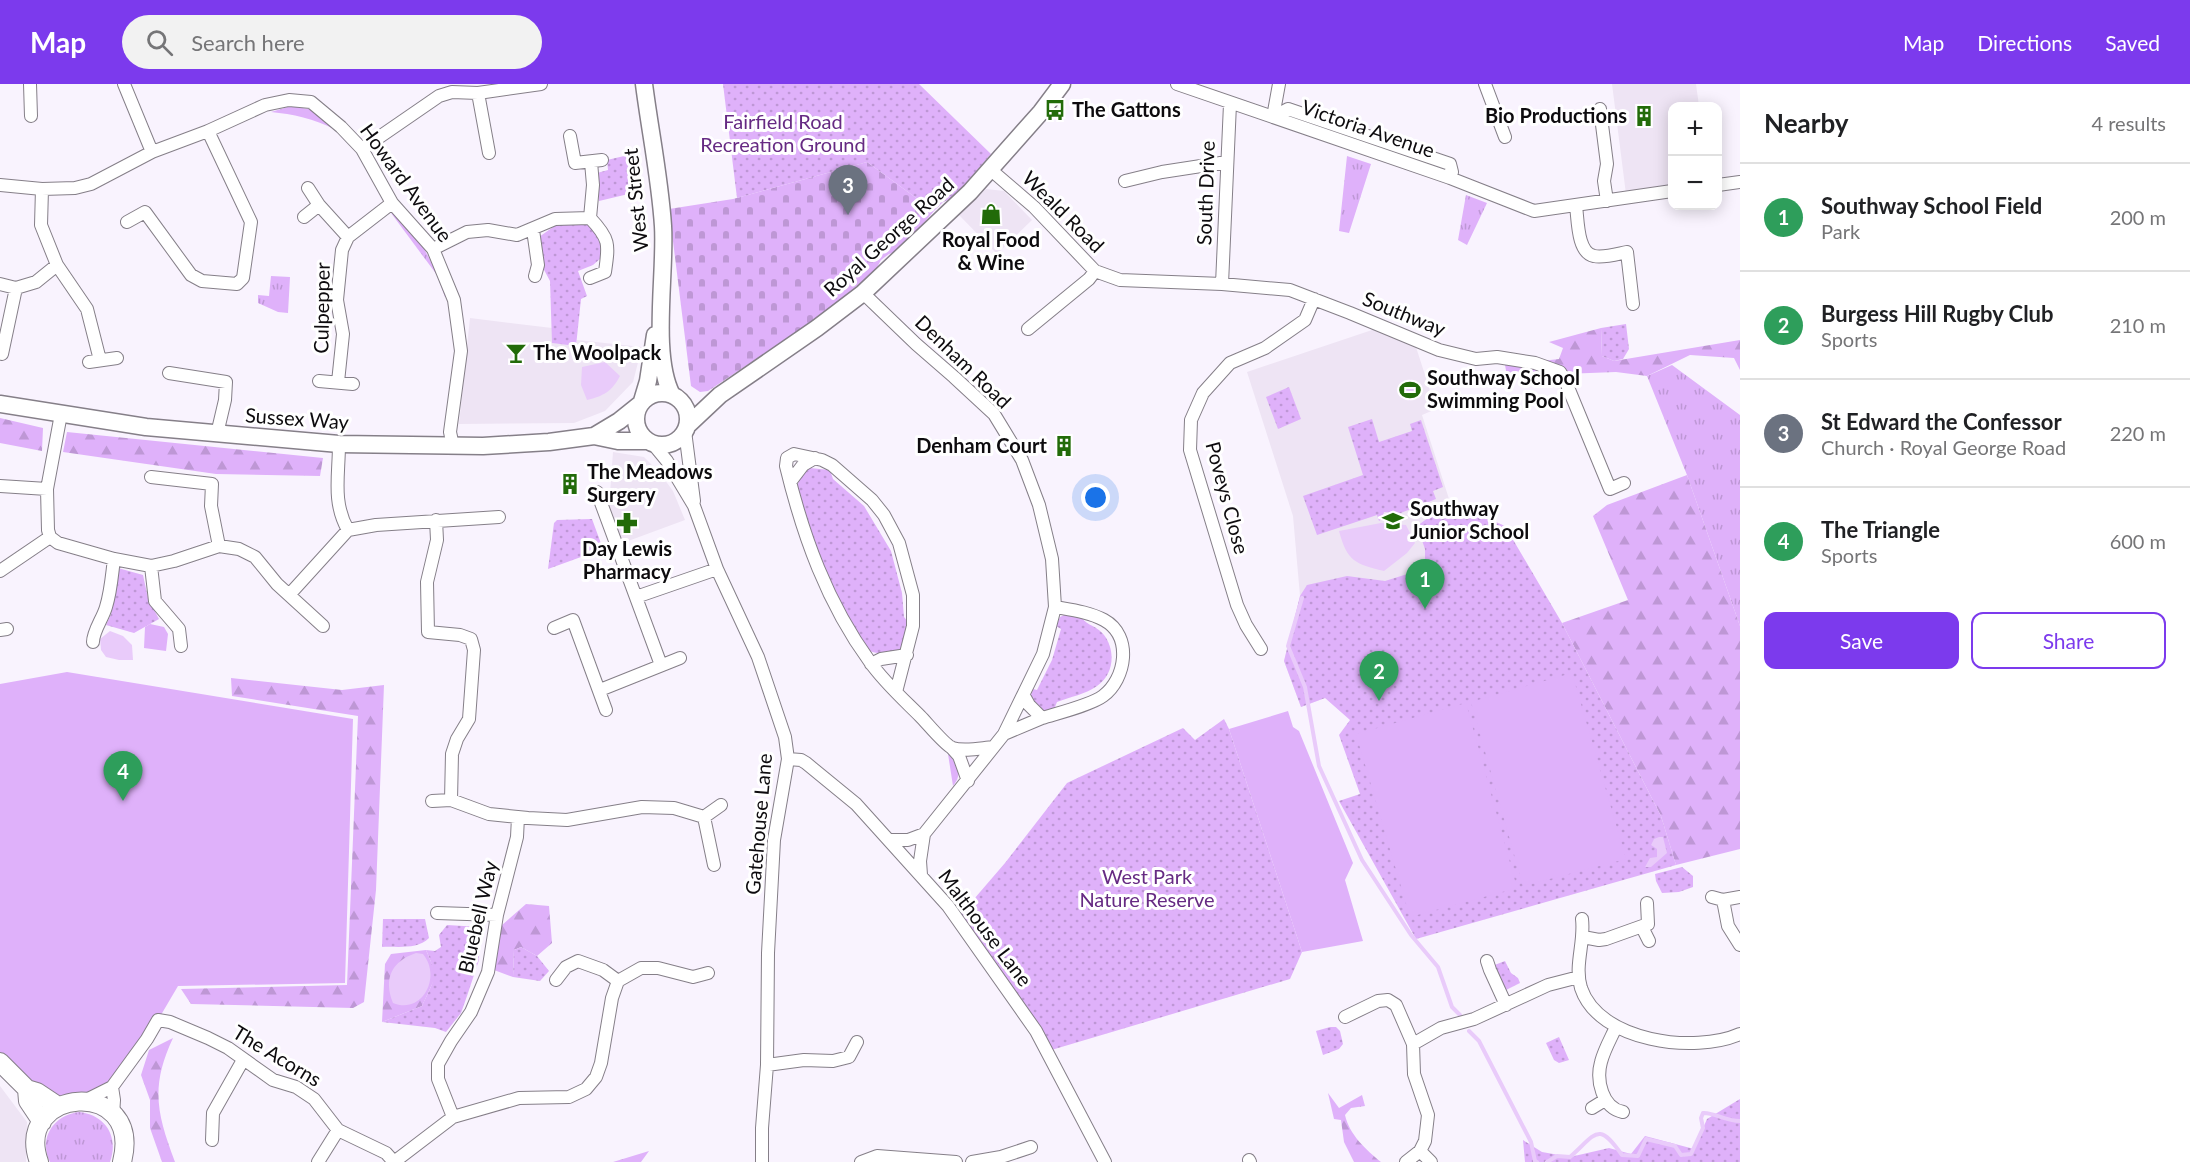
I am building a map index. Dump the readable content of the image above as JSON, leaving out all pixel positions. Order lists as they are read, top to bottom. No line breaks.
{"streets":{"street":["Victoria Avenue","Howard Avenue","South Drive","West Street","Weald Road","Royal George Road","Culpepper","Southway","Denham Road","Sussex Way","Poveys Close","Gatehouse Lane","Bluebell Way","Malthouse Lane","The Acorns"]},"crossings":[["Victoria Avenue","South Drive"],["Howard Avenue","Sussex Way"],["South Drive","Southway"],["West Street","Royal George Road"],["West Street","Sussex Way"],["West Street","Gatehouse Lane"],["Weald Road","Royal George Road"],["Weald Road","Southway"],["Royal George Road","Denham Road"],["Royal George Road","Sussex Way"],["Royal George Road","Gatehouse Lane"],["Southway","Poveys Close"],["Sussex Way","Gatehouse Lane"],["Gatehouse Lane","Malthouse Lane"]],"parks":["Fairfield Road Recreation Ground","West Park Nature Reserve"],"places":{"bus stop":["The Gattons"],"building":["Bio Productions","Denham Court","The Meadows Surgery"],"shop":["Royal Food & Wine"],"bar":["The Woolpack"],"sports":["Southway School Swimming Pool"],"school or university":["Southway Junior School"],"pharmacy":["Day Lewis Pharmacy"]},"page":{"header":"Map","search":"Search here","nav":["Map","Directions","Saved"],"heading":["Nearby","4 results"],"map_buttons":["+","−"],"list":[{"mark":"1","name":"Southway School Field","note":"Park","value":"200 m"},{"mark":"2","name":"Burgess Hill Rugby Club","note":"Sports","value":"210 m"},{"mark":"3","name":"St Edward the Confessor","note":"Church · Royal George Road","value":"220 m"},{"mark":"4","name":"The Triangle","note":"Sports","value":"600 m"}],"pins":["3","1","2","4"],"buttons":["Save","Share"]}}
